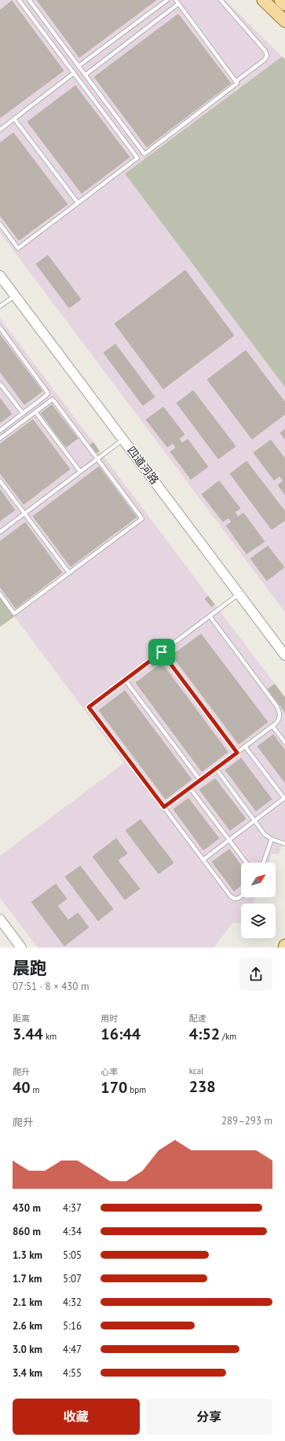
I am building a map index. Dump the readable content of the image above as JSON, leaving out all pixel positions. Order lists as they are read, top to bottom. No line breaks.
{"streets":{"street":["四道河路"]},"north":"top right","page":{"heading":["晨跑","07:51 · 8 × 430 m"],"stats":[["距离","3.44 km"],["用时","16:44"],["配速","4:52 /km"],["爬升","40 m"],["心率","170 bpm"],["kcal","238"]],"chart":["爬升","289–293 m"],"list":[{"name":"430 m","note":"4:37"},{"name":"860 m","note":"4:34"},{"name":"1.3 km","note":"5:05"},{"name":"1.7 km","note":"5:07"},{"name":"2.1 km","note":"4:32"},{"name":"2.6 km","note":"5:16"},{"name":"3.0 km","note":"4:47"},{"name":"3.4 km","note":"4:55"}],"buttons":["收藏","分享"]}}
